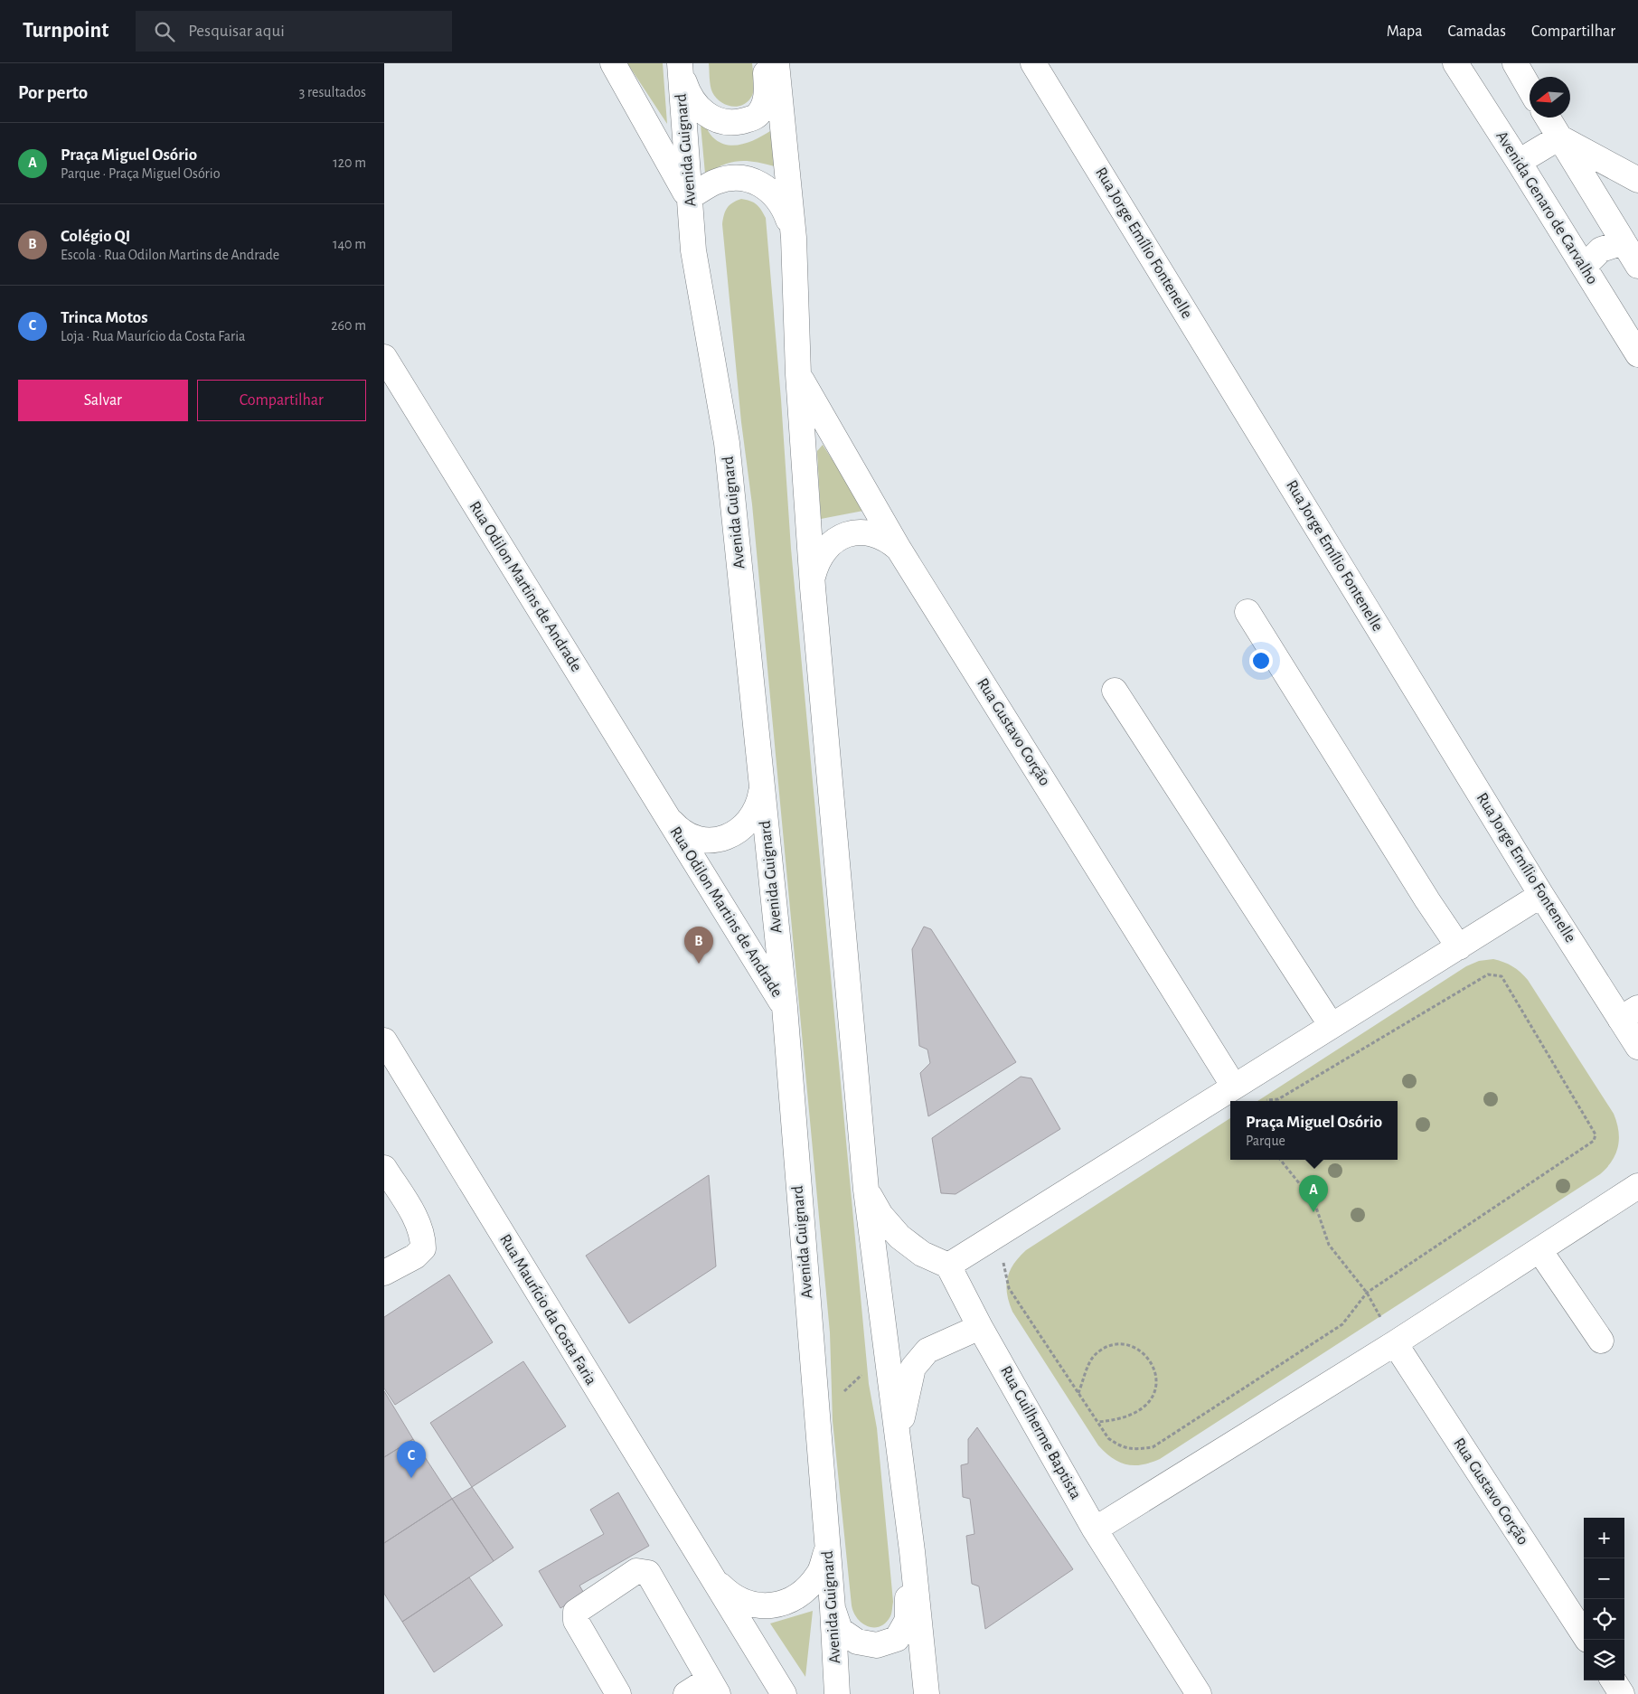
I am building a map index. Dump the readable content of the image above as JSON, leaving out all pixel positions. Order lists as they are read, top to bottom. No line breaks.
{"streets":{"street":["Avenida Guignard","Avenida Genaro de Carvalho","Rua Jorge Emílio Fontenelle","Rua Odilon Martins de Andrade","Rua Gustavo Corção","Rua Maurício da Costa Faria","Rua Guilherme Baptista"]},"crossings":[["Avenida Guignard","Rua Odilon Martins de Andrade"],["Avenida Guignard","Rua Maurício da Costa Faria"]],"north":"left","page":{"header":"Turnpoint","search":"Pesquisar aqui","nav":["Mapa","Camadas","Compartilhar"],"heading":["Por perto","3 resultados"],"list":[{"mark":"A","name":"Praça Miguel Osório","note":"Parque · Praça Miguel Osório","value":"120 m"},{"mark":"B","name":"Colégio QI","note":"Escola · Rua Odilon Martins de Andrade","value":"140 m"},{"mark":"C","name":"Trinca Motos","note":"Loja · Rua Maurício da Costa Faria","value":"260 m"}],"buttons":["Salvar","Compartilhar"],"pins":["B","A","C"],"popup":["Praça Miguel Osório","Parque"],"map_buttons":["+","−"]}}
